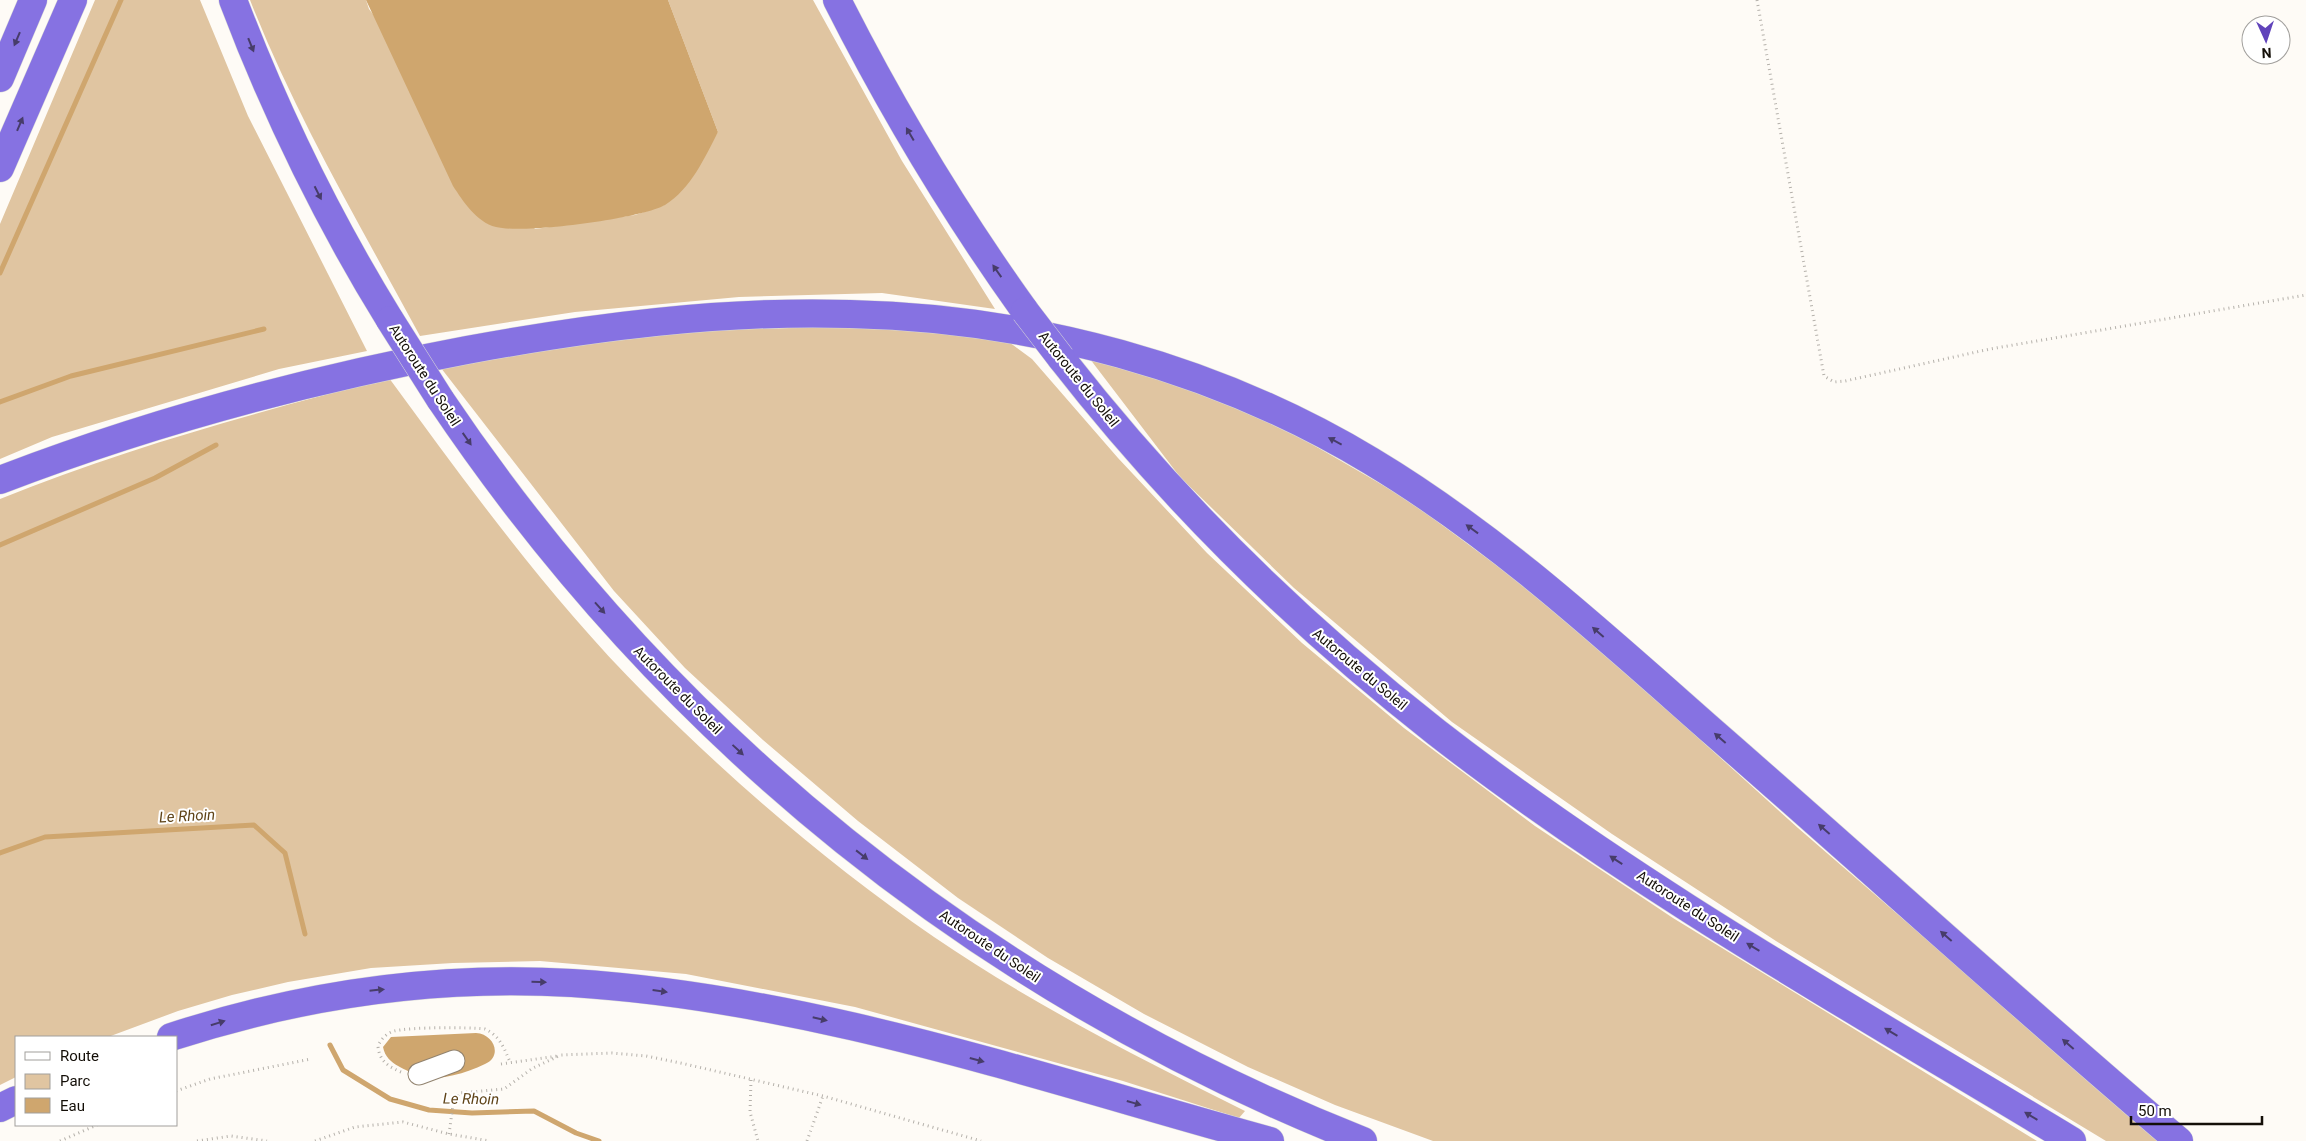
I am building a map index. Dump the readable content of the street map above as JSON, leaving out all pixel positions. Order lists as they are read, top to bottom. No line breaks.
{"streets":{"highway":["Autoroute du Soleil"]},"water":["Le Rhoin"],"legend":["Route","Parc","Eau"],"scale_bar":"50 m","north":"bottom"}
